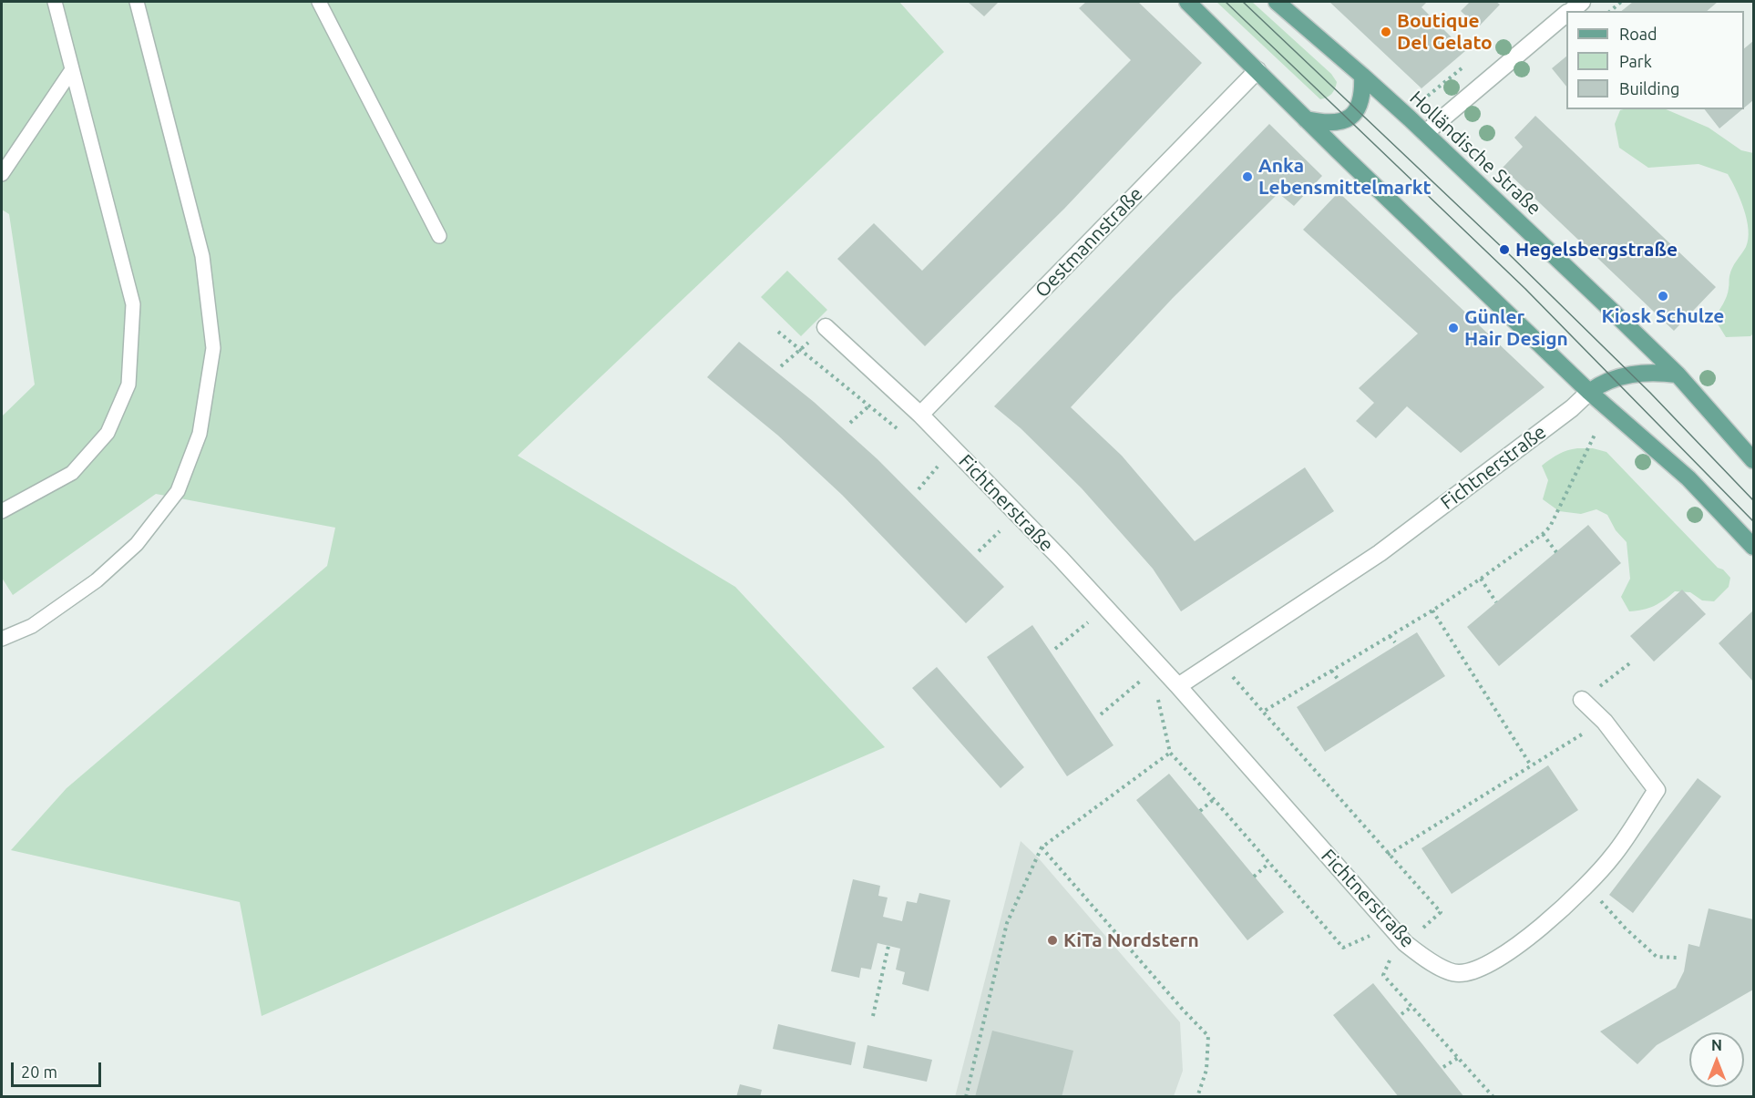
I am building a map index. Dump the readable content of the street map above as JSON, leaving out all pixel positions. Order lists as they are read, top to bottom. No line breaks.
{"streets":{"main road":["Holländische Straße"],"street":["Oestmannstraße","Fichtnerstraße"]},"crossings":[["Oestmannstraße","Fichtnerstraße"]],"places":["Boutique Del Gelato","Anka Lebensmittelmarkt","Hegelsbergstraße","Kiosk Schulze","Günler Hair Design","KiTa Nordstern"],"legend":["Road","Park","Building"],"scale_bar":"20 m","north":"top"}
